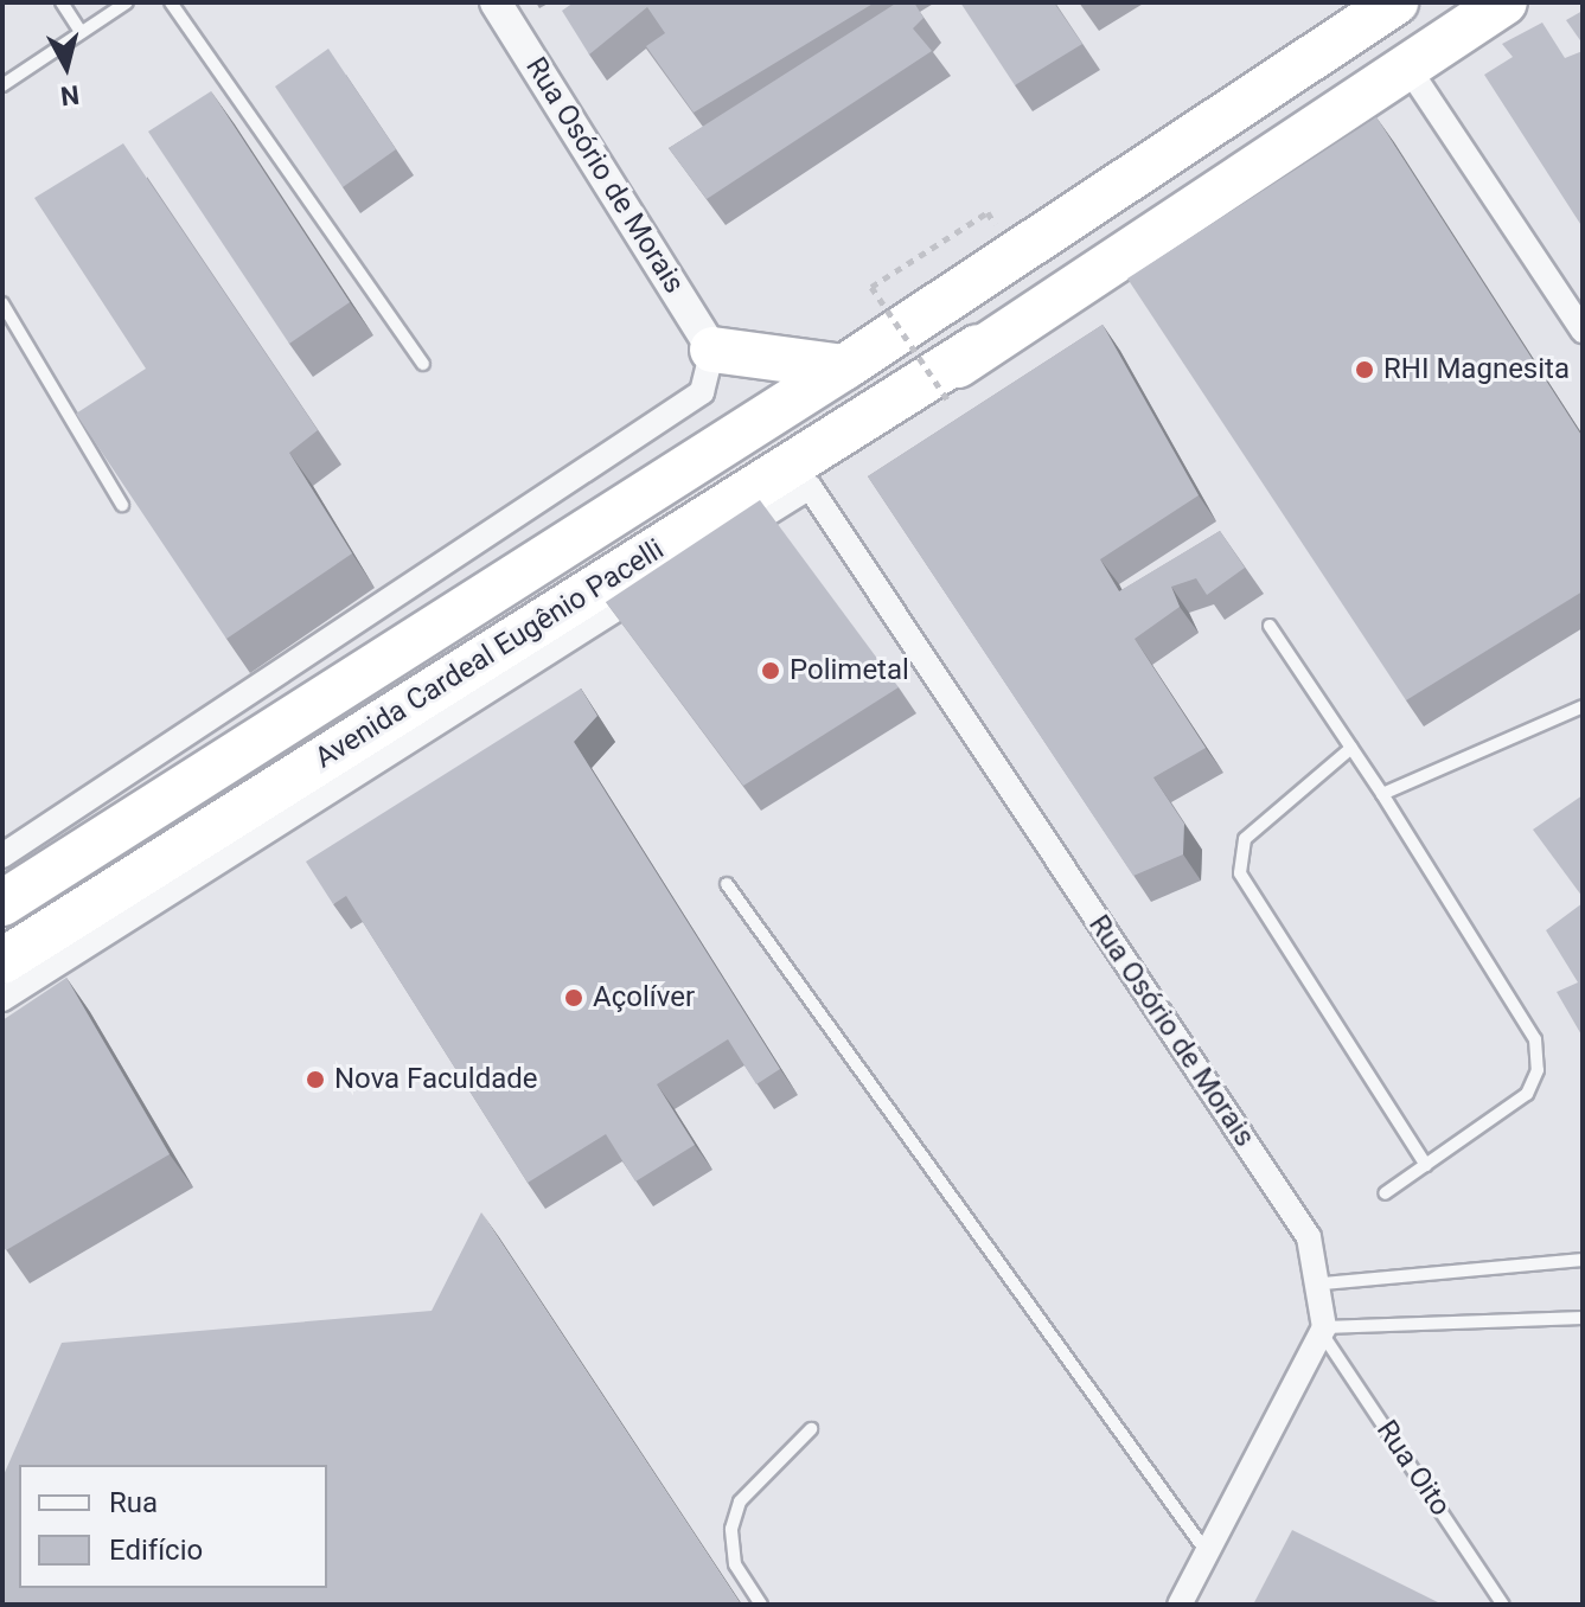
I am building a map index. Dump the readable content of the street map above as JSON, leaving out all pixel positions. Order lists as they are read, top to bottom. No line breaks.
{"streets":{"highway":["Avenida Cardeal Eugênio Pacelli"],"street":["Rua Osório de Morais"],"lane":["Rua Oito"]},"crossings":[["Rua Osório de Morais","Rua Oito"]],"places":["RHI Magnesita","Polimetal","Açolíver","Nova Faculdade"],"legend":["Rua","Edifício"],"north":"bottom"}
